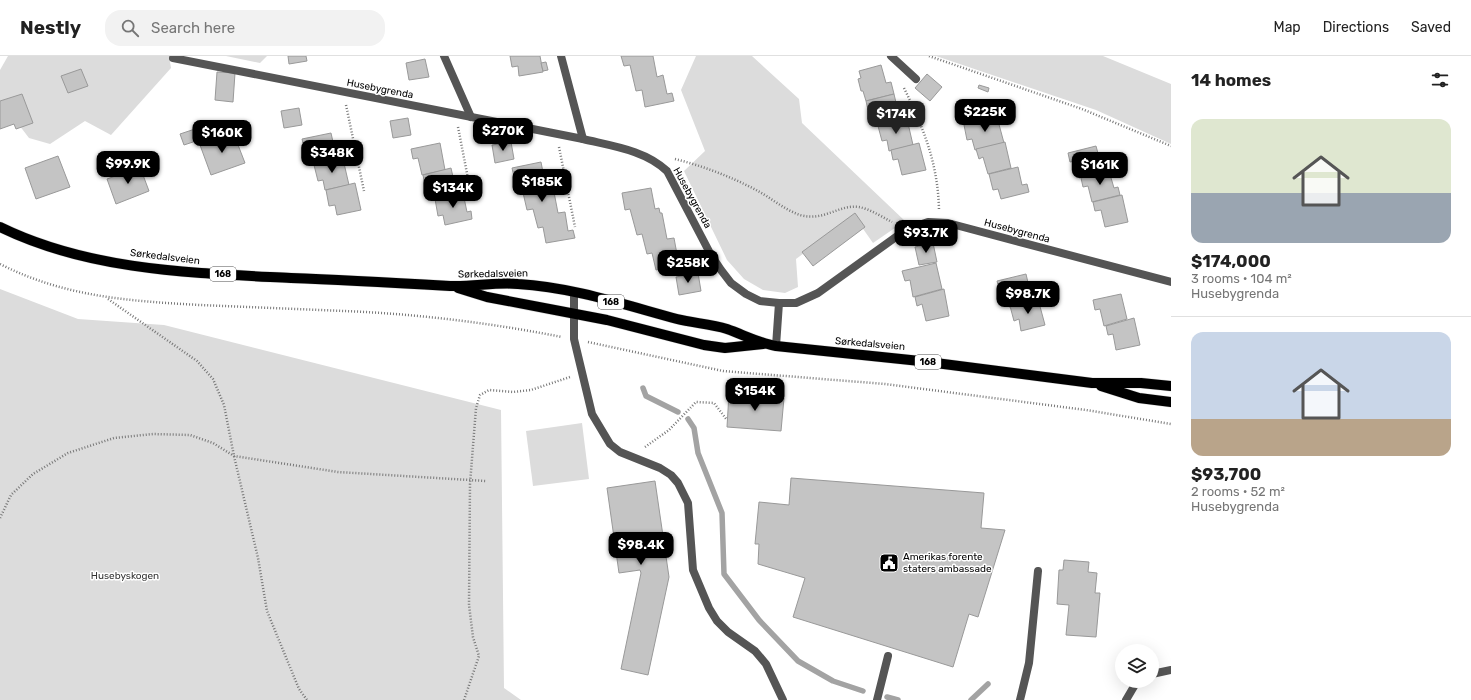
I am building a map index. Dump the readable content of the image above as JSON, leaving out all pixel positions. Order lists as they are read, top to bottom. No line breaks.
{"streets":{"main road":["Sørkedalsveien","168"],"street":["Husebygrenda"]},"parks":["Husebyskogen"],"places":{"public building":["Amerikas forente staters ambassade"]},"page":{"header":"Nestly","search":"Search here","nav":["Map","Directions","Saved"],"heading":"14 homes","price":["$225K","$174K","$270K","$160K","$348K","$99.9K","$161K","$185K","$134K","$93.7K","$258K","$98.7K","$154K","$98.4K"],"list":[{"name":"$174,000","note":"3 rooms · 104 m² · Husebygrenda"},{"name":"$93,700","note":"2 rooms · 52 m² · Husebygrenda"}]}}
